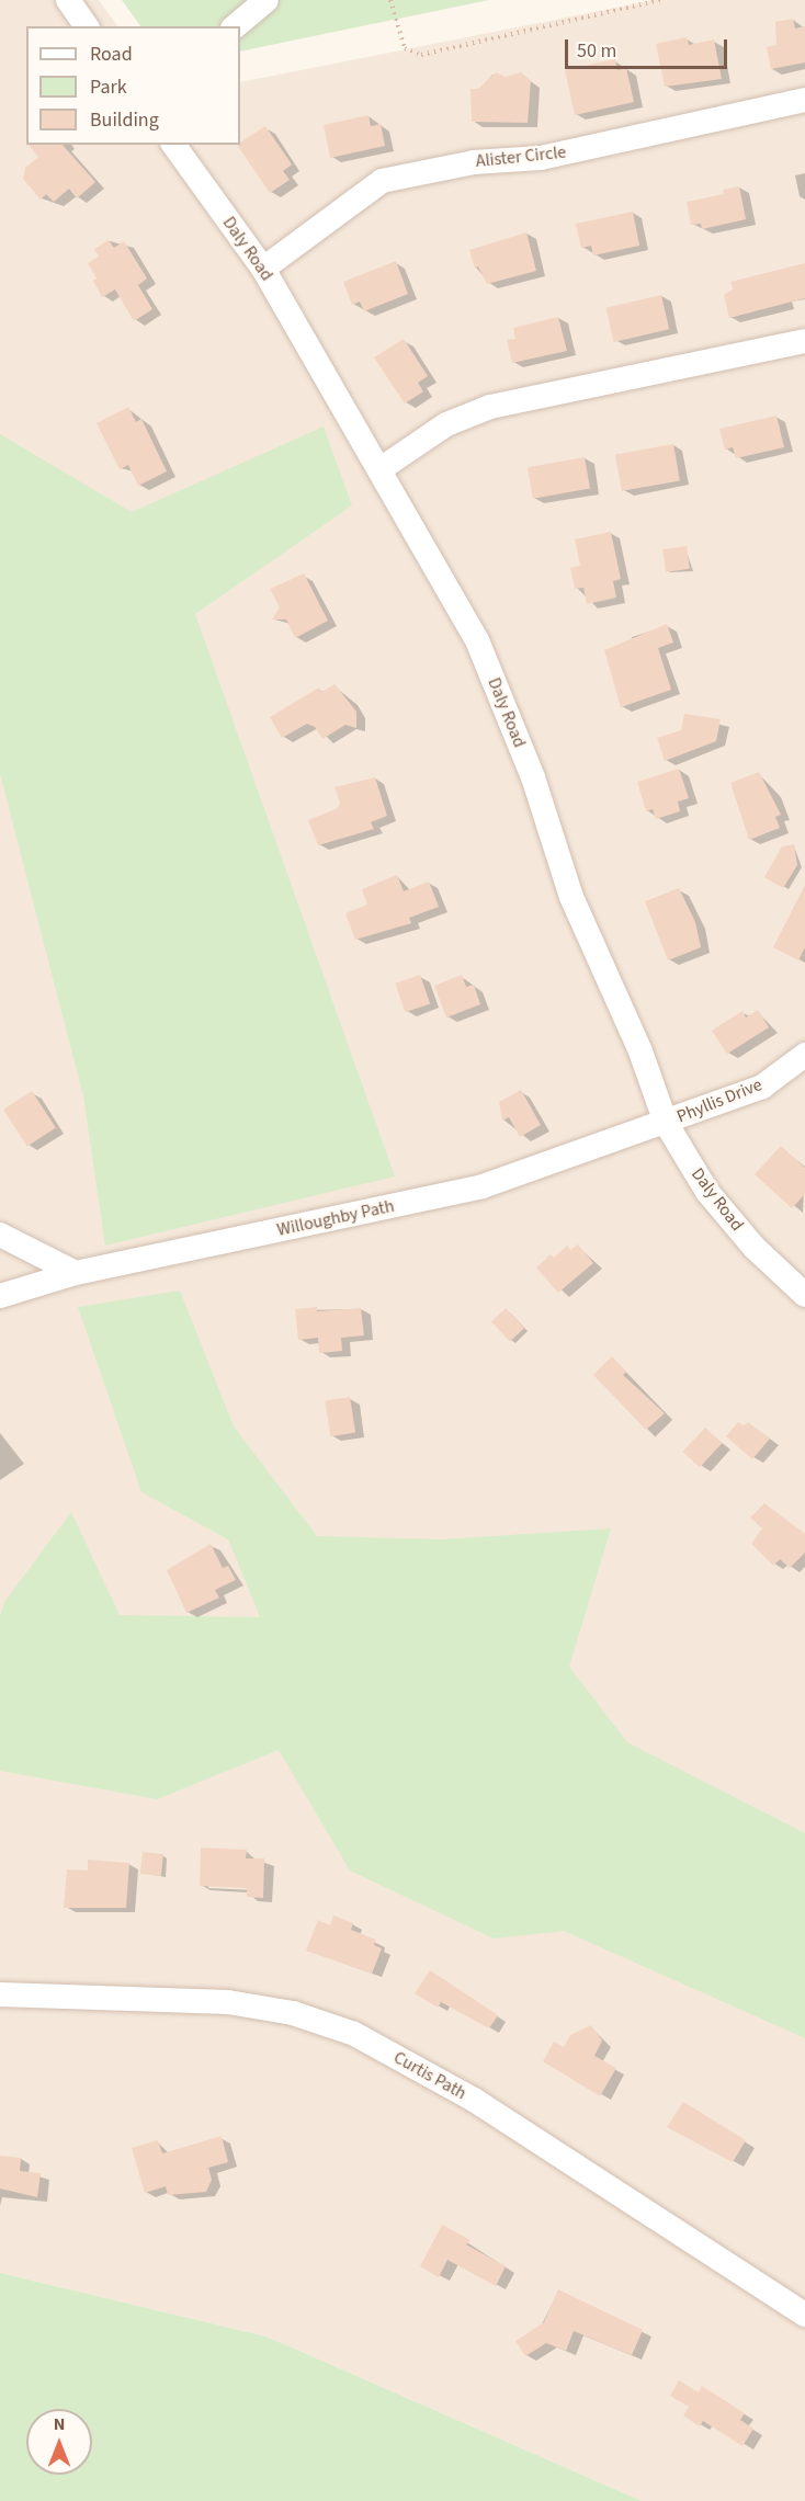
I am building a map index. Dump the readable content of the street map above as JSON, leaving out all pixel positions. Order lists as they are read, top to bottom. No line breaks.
{"streets":{"street":["Alister Circle","Daly Road","Phyllis Drive","Willoughby Path","Curtis Path"]},"crossings":[["Alister Circle","Daly Road"],["Daly Road","Phyllis Drive"],["Daly Road","Willoughby Path"],["Phyllis Drive","Willoughby Path"]],"legend":["Road","Park","Building"],"scale_bar":"50 m","north":"top"}
